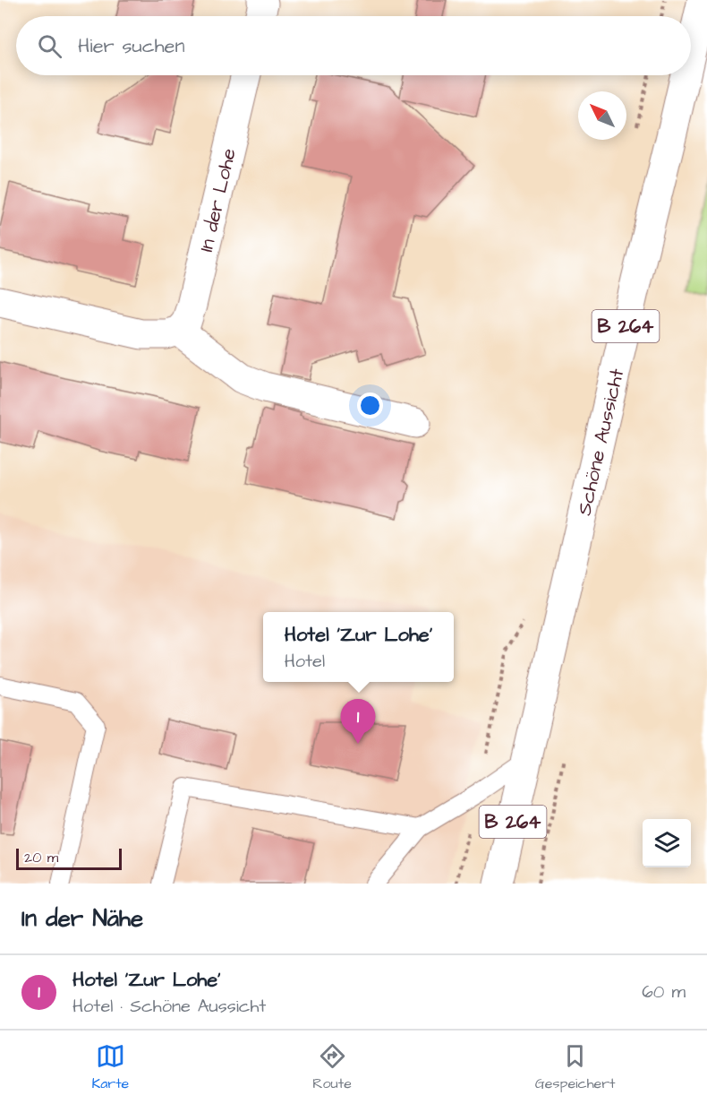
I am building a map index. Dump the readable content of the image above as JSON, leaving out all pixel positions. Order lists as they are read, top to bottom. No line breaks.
{"streets":{"main road":["In der Lohe","B 264","Schöne Aussicht"]},"scale_bar":"20 m","north":"top left","page":{"search":"Hier suchen","popup":["Hotel 'Zur Lohe'","Hotel"],"pins":"1","scale":"20 m","heading":"In der Nähe","list":[{"mark":"1","name":"Hotel 'Zur Lohe'","note":"Hotel · Schöne Aussicht","value":"60 m"}],"nav":["Karte","Route","Gespeichert"]}}
